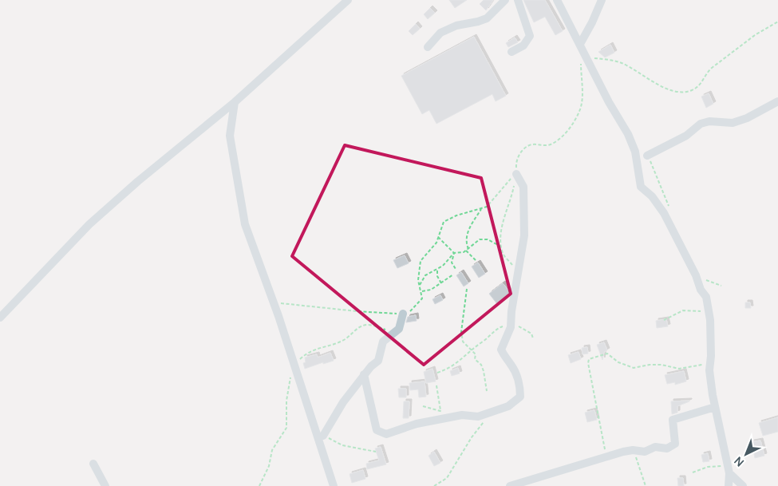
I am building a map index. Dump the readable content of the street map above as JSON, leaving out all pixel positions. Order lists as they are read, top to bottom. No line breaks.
{"north":"bottom left"}
